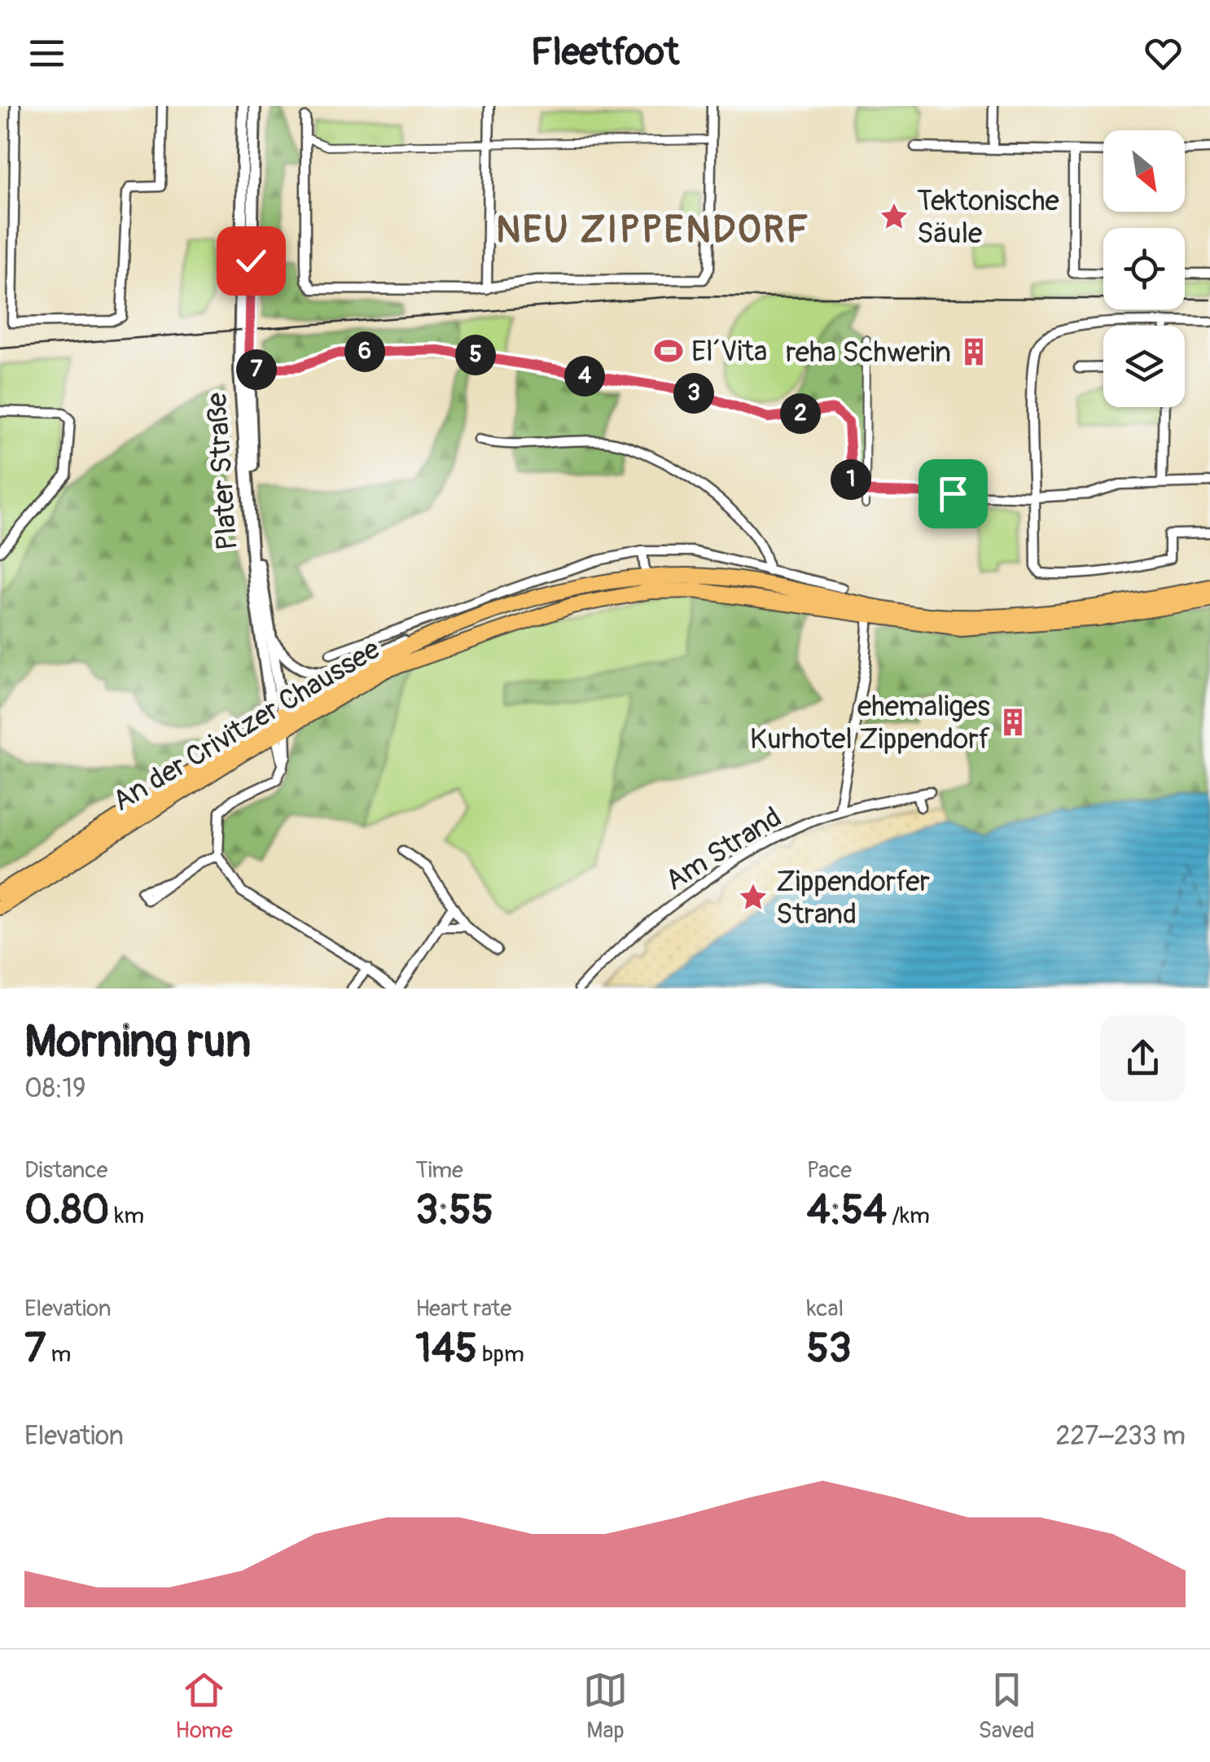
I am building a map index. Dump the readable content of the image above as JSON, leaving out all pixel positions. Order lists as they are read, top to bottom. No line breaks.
{"streets":{"main road":["An der Crivitzer Chaussee"],"street":["Plater Straße","Am Strand"]},"crossings":[["Plater Straße","An der Crivitzer Chaussee"]],"districts":["NEU ZIPPENDORF"],"places":{"place":["Tektonische Säule","Zippendorfer Strand"],"sports":["El´Vita"],"building":["reha Schwerin","ehemaliges Kurhotel Zippendorf"]},"north":"bottom right","page":{"header":"Fleetfoot","pins":["6","5","7","4","3","2","1"],"heading":["Morning run","08:19"],"stats":[["Distance","0.80 km"],["Time","3:55"],["Pace","4:54 /km"],["Elevation","7 m"],["Heart rate","145 bpm"],["kcal","53"]],"chart":["Elevation","227–233 m"],"tabs":["Home","Map","Saved"]}}
